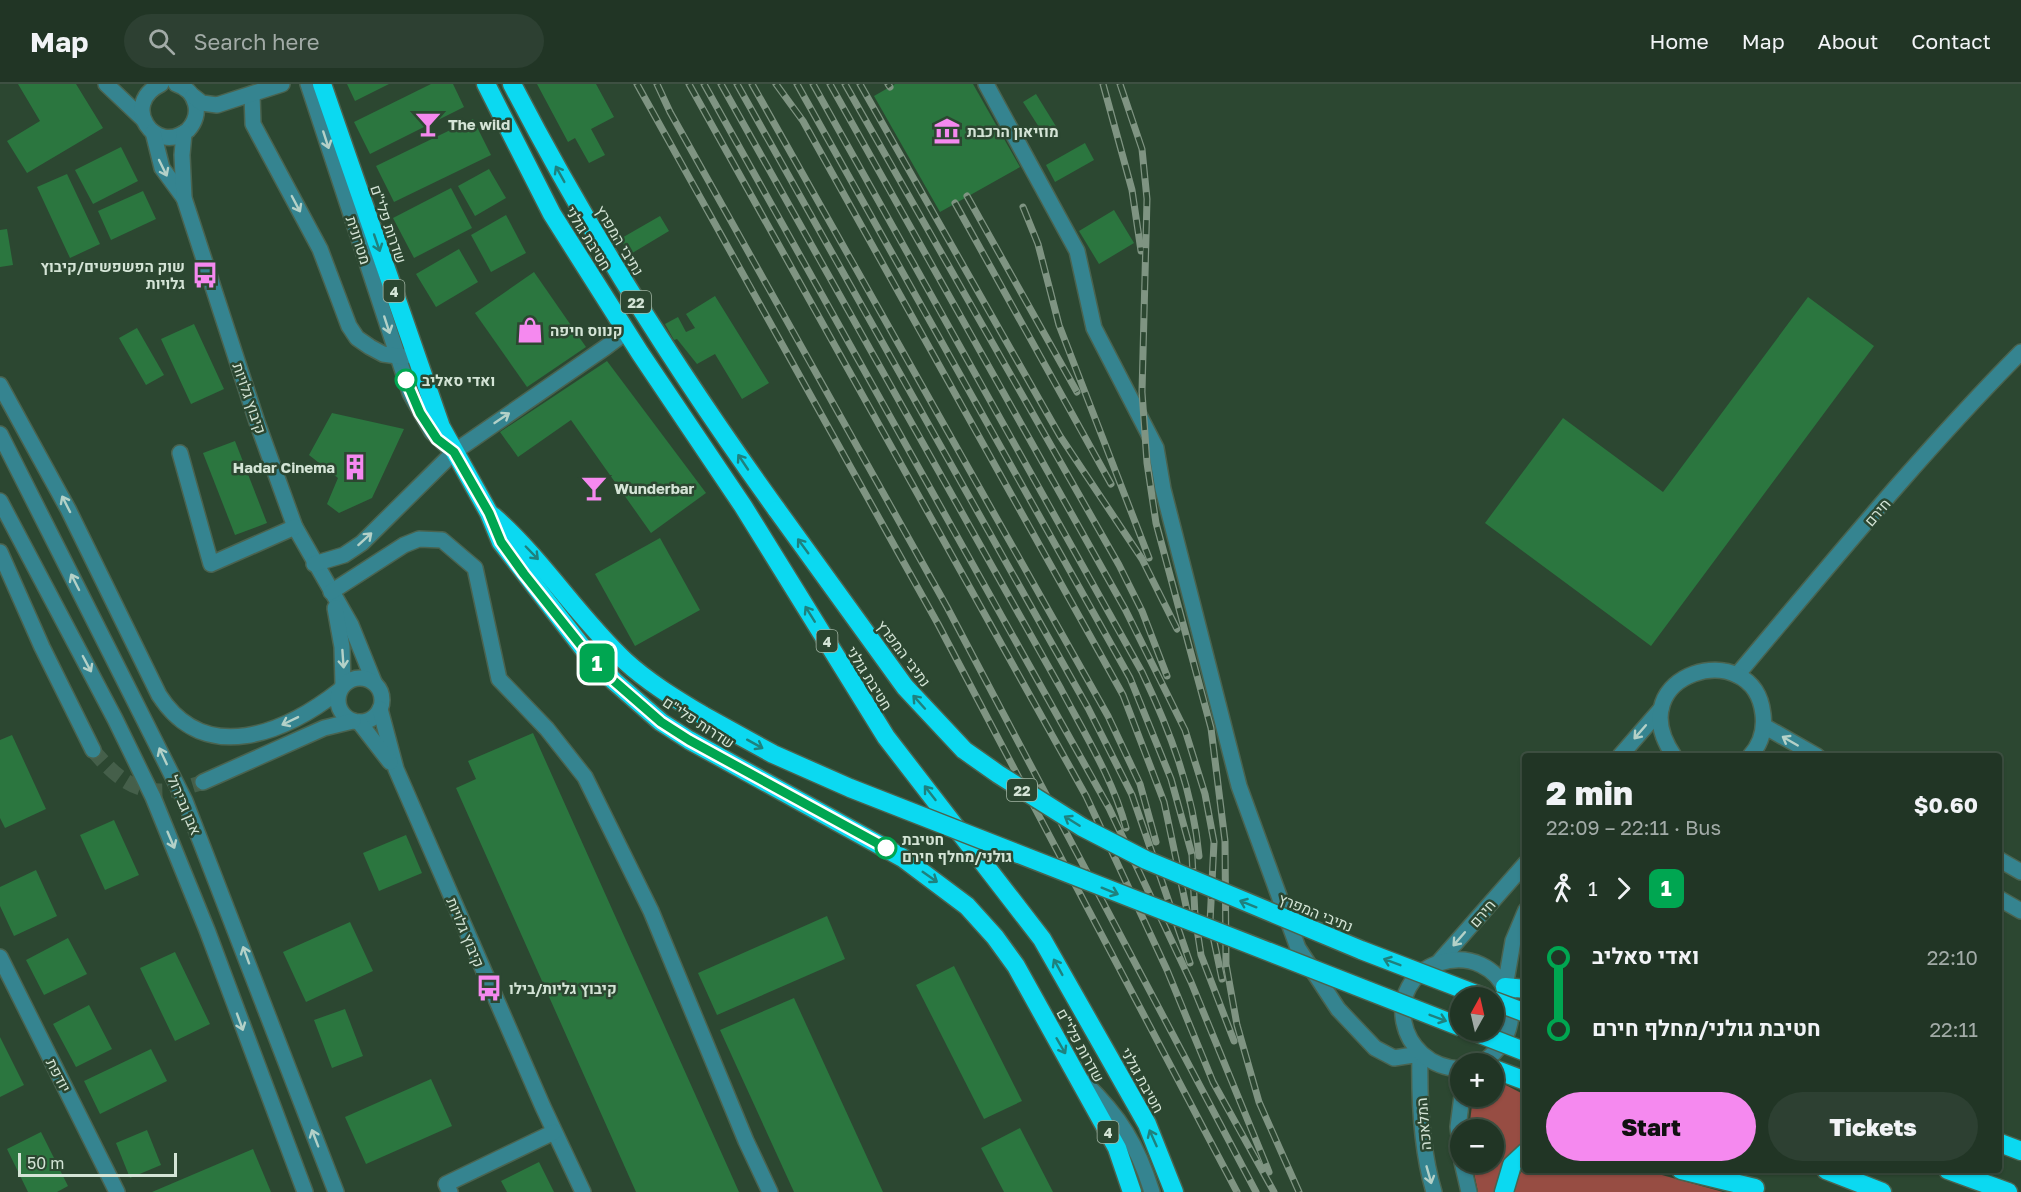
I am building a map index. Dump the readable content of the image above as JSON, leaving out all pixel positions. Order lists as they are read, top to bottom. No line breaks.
{"streets":{"highway":["שדרות פלי\"ם","חטיבת גולני","נתיבי המפרץ","4","22"],"street":["מטרונית","קיבוץ גלויות","חירם","אבן גבירול","יודפת","המלאכה"]},"crossings":[["שדרות פלי\"ם","מטרונית"],["חירם","המלאכה"]],"one_way":["חטיבת גולני"],"places":{"bar":["The wild","Wunderbar"],"museum":["מוזיאון הרכבת"],"bus stop":["שוק הפשפשים/קיבוץ גלויות","קיבוץ גליות/בילו"],"shop":["קנווס חיפה"],"other":["ואדי סאליב","חטיבת גולני/מחלף חירם"],"building":["Hadar Cinema"]},"lines":["bus line 1"],"scale_bar":"50 m","north":"top","page":{"header":"Map","search":"Search here","nav":["Home","Map","About","Contact"],"on_map":"1","heading":["2 min","22:09 – 22:11 · Bus","$0.60"],"legs":["1","1"],"list":[{"name":"ואדי סאליב","value":"22:10"},{"name":"חטיבת גולני/מחלף חירם","value":"22:11"}],"map_buttons":["+","−"],"buttons":["Start","Tickets"],"scale":"50 m"}}
